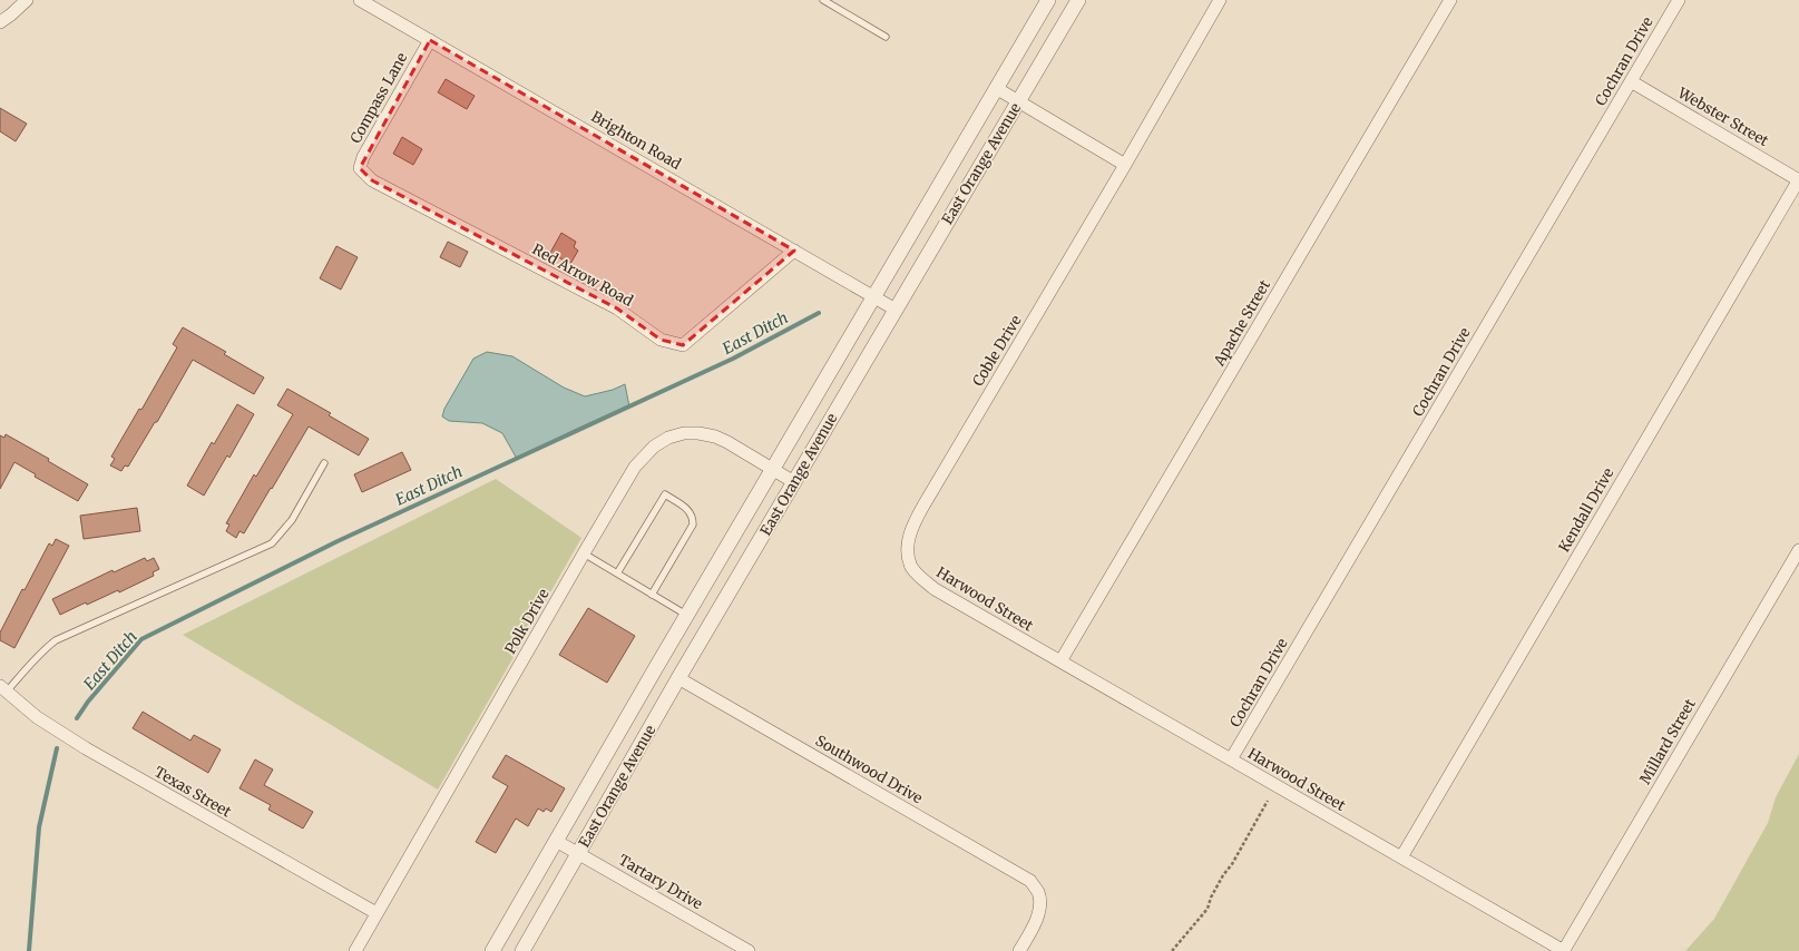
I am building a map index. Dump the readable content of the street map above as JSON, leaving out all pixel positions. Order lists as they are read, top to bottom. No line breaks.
{"streets":{"street":["Cochran Drive","Compass Lane","Webster Street","Brighton Road","East Orange Avenue","Red Arrow Road","Apache Street","Coble Drive","Kendall Drive","Harwood Street","Polk Drive","Millard Street","Southwood Drive","Texas Street","Tartary Drive"]},"crossings":[["Cochran Drive","Webster Street"],["Cochran Drive","Harwood Street"],["Compass Lane","Brighton Road"],["Compass Lane","Red Arrow Road"],["Webster Street","Kendall Drive"],["Brighton Road","East Orange Avenue"],["Brighton Road","Red Arrow Road"],["East Orange Avenue","Polk Drive"],["East Orange Avenue","Southwood Drive"],["East Orange Avenue","Tartary Drive"],["Apache Street","Harwood Street"],["Coble Drive","Harwood Street"],["Kendall Drive","Harwood Street"],["Harwood Street","Millard Street"],["Polk Drive","Texas Street"]],"water":["East Ditch"]}
